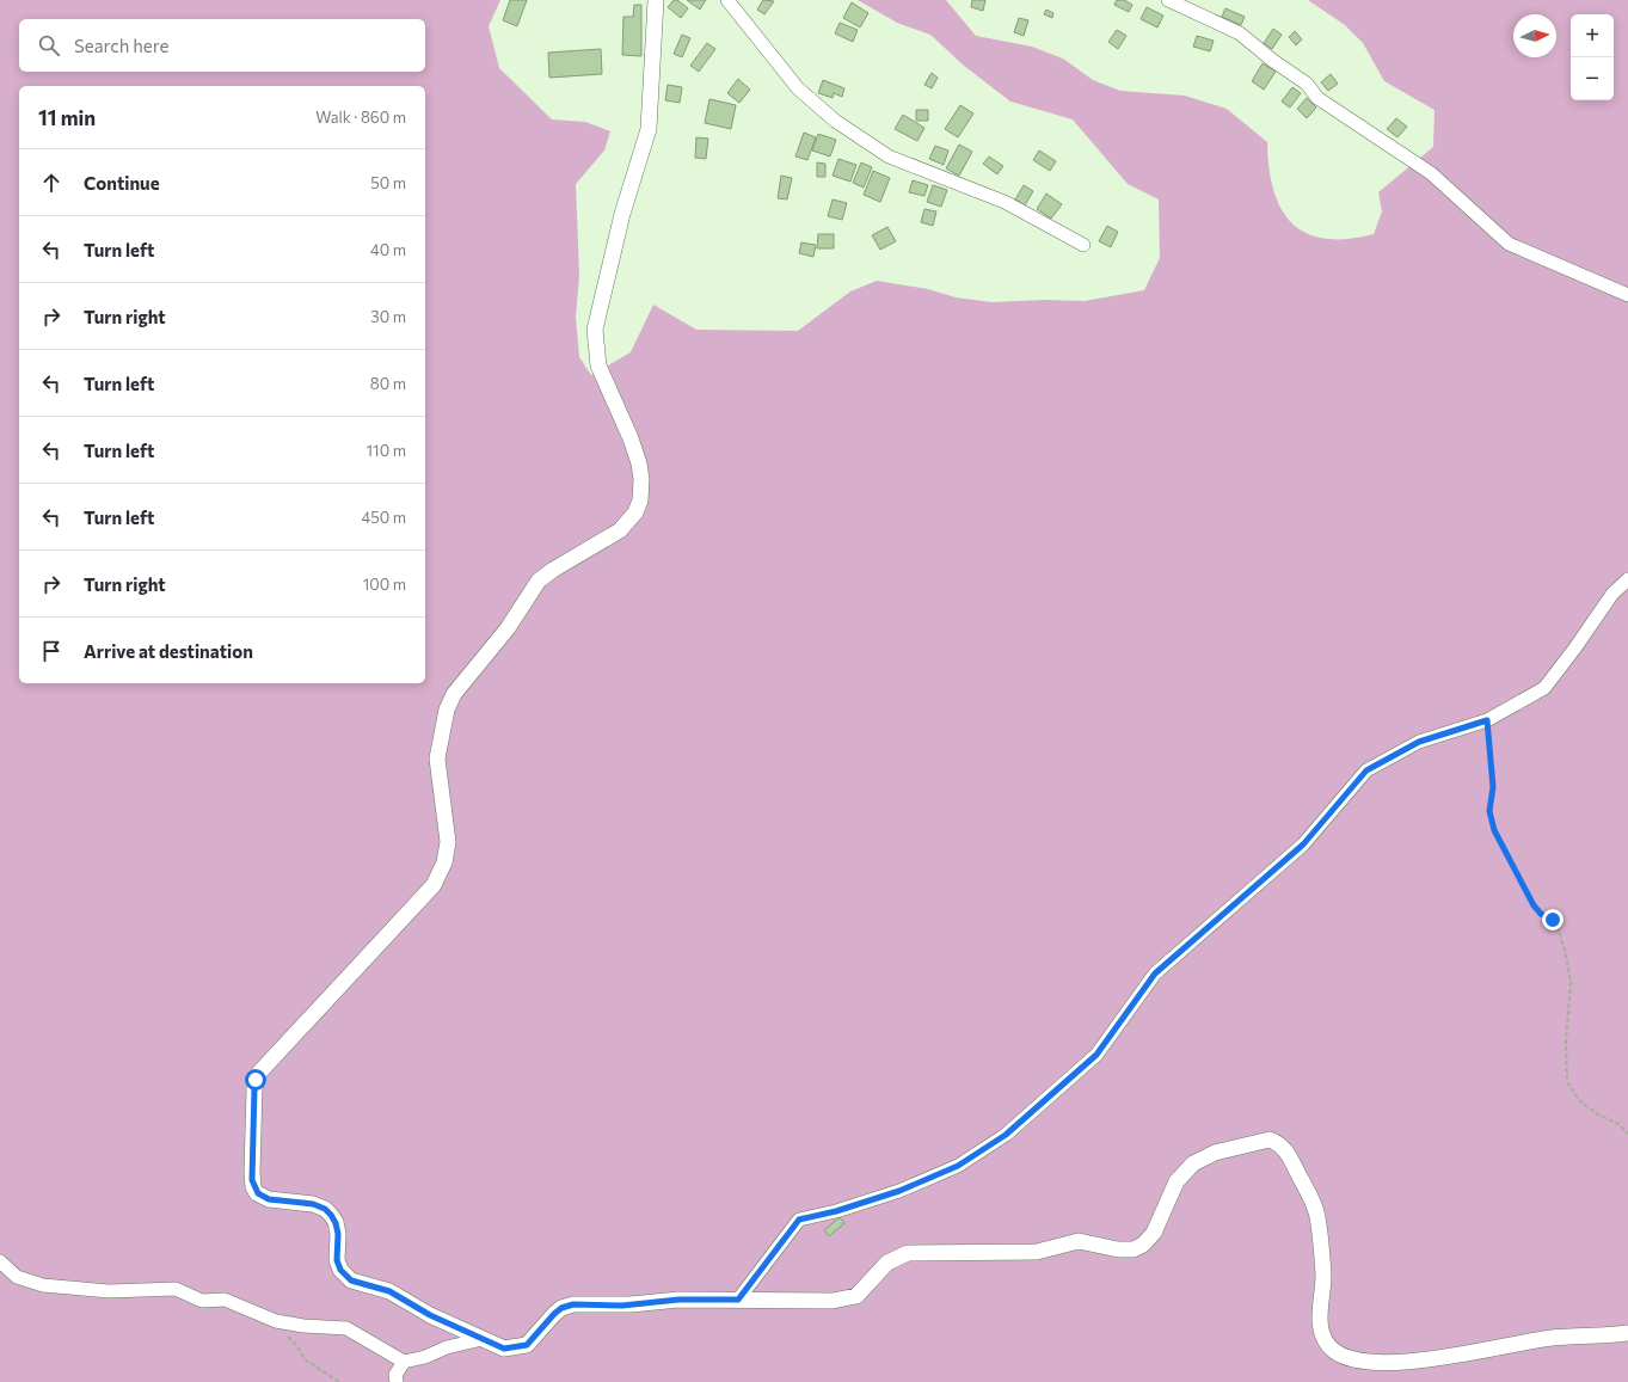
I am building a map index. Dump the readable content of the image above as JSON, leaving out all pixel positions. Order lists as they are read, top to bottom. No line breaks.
{"north":"right","page":{"map_buttons":["+","−"],"search":"Search here","heading":["11 min","Walk · 860 m"],"list":[["Continue","50 m"],["Turn left","40 m"],["Turn right","30 m"],["Turn left","80 m"],["Turn left","110 m"],["Turn left","450 m"],["Turn right","100 m"],"Arrive at destination"]}}
